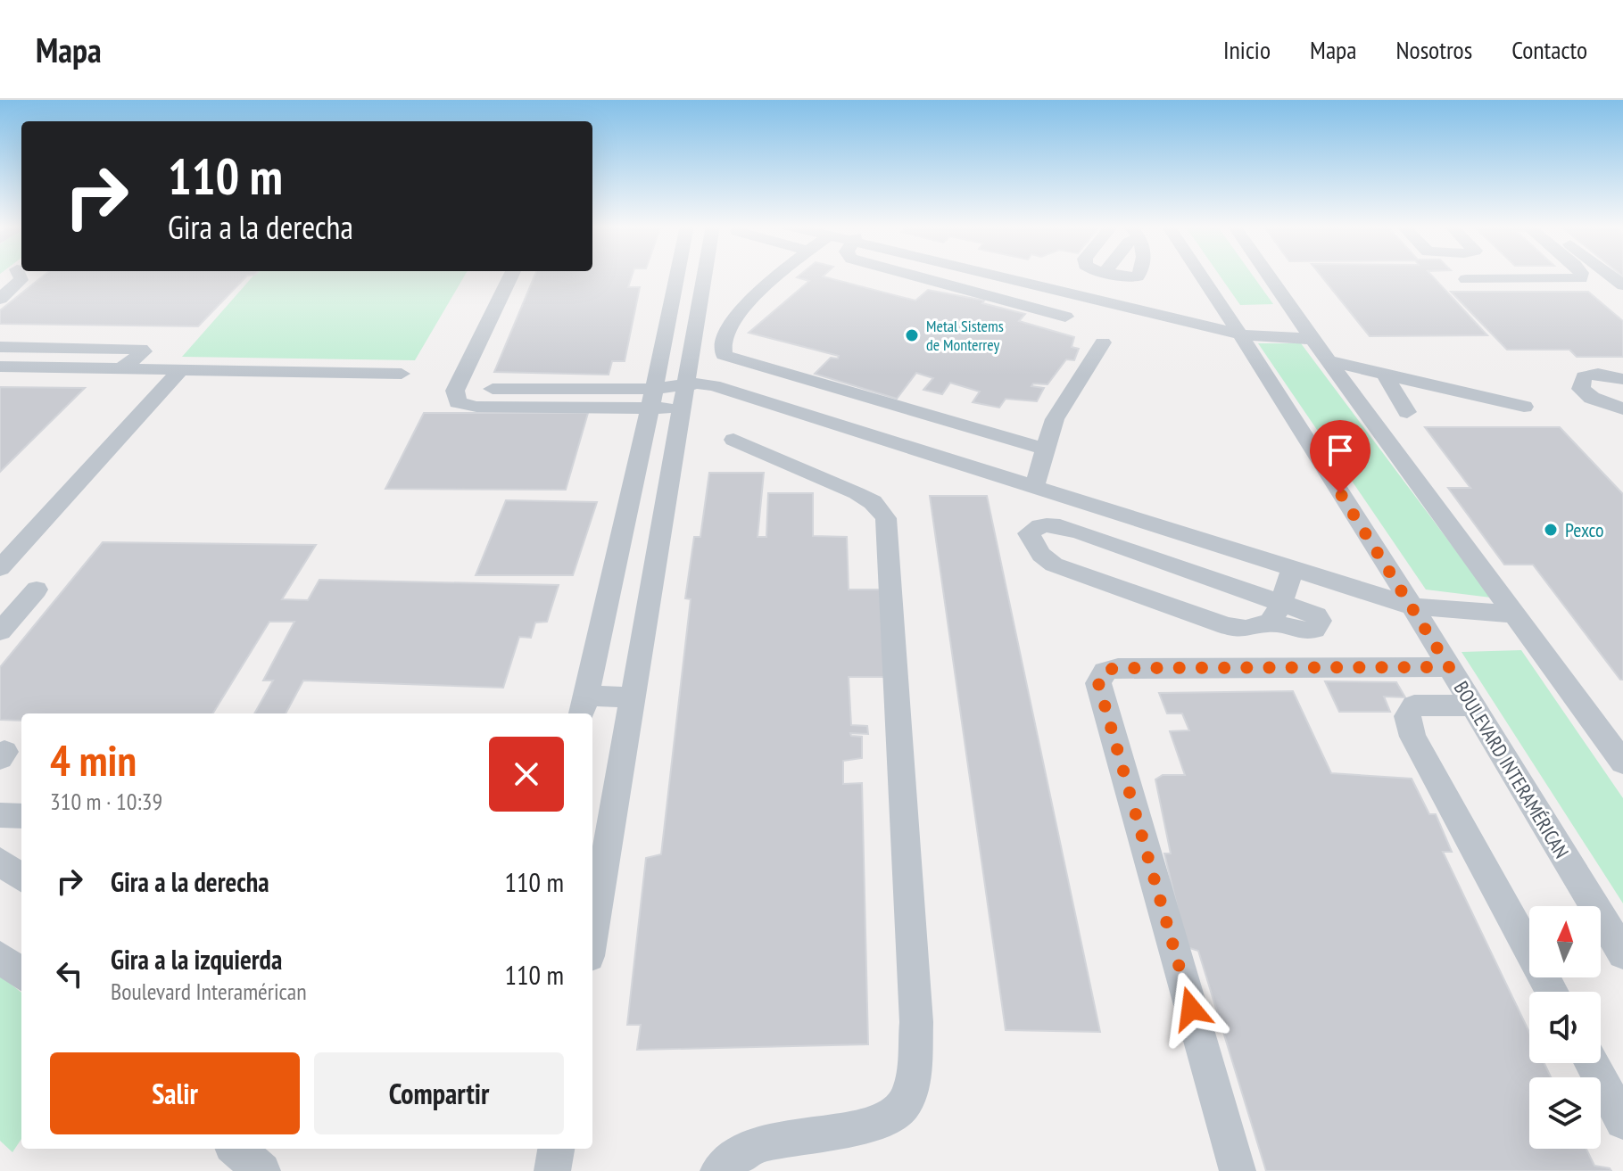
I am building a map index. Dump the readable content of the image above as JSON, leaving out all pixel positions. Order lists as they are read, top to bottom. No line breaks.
{"streets":{"street":["BOULEVARD INTERAMÉRICAN"]},"places":["Metal Sistems de Monterrey","Pexco"],"north":"top","page":{"header":"Mapa","nav":["Inicio","Mapa","Nosotros","Contacto"],"turn":["110 m","Gira a la derecha"],"heading":["4 min","310 m · 10:39"],"list":[{"name":"Gira a la derecha","value":"110 m"},{"name":"Gira a la izquierda","note":"Boulevard Interamérican","value":"110 m"}],"buttons":["Salir","Compartir"]}}
